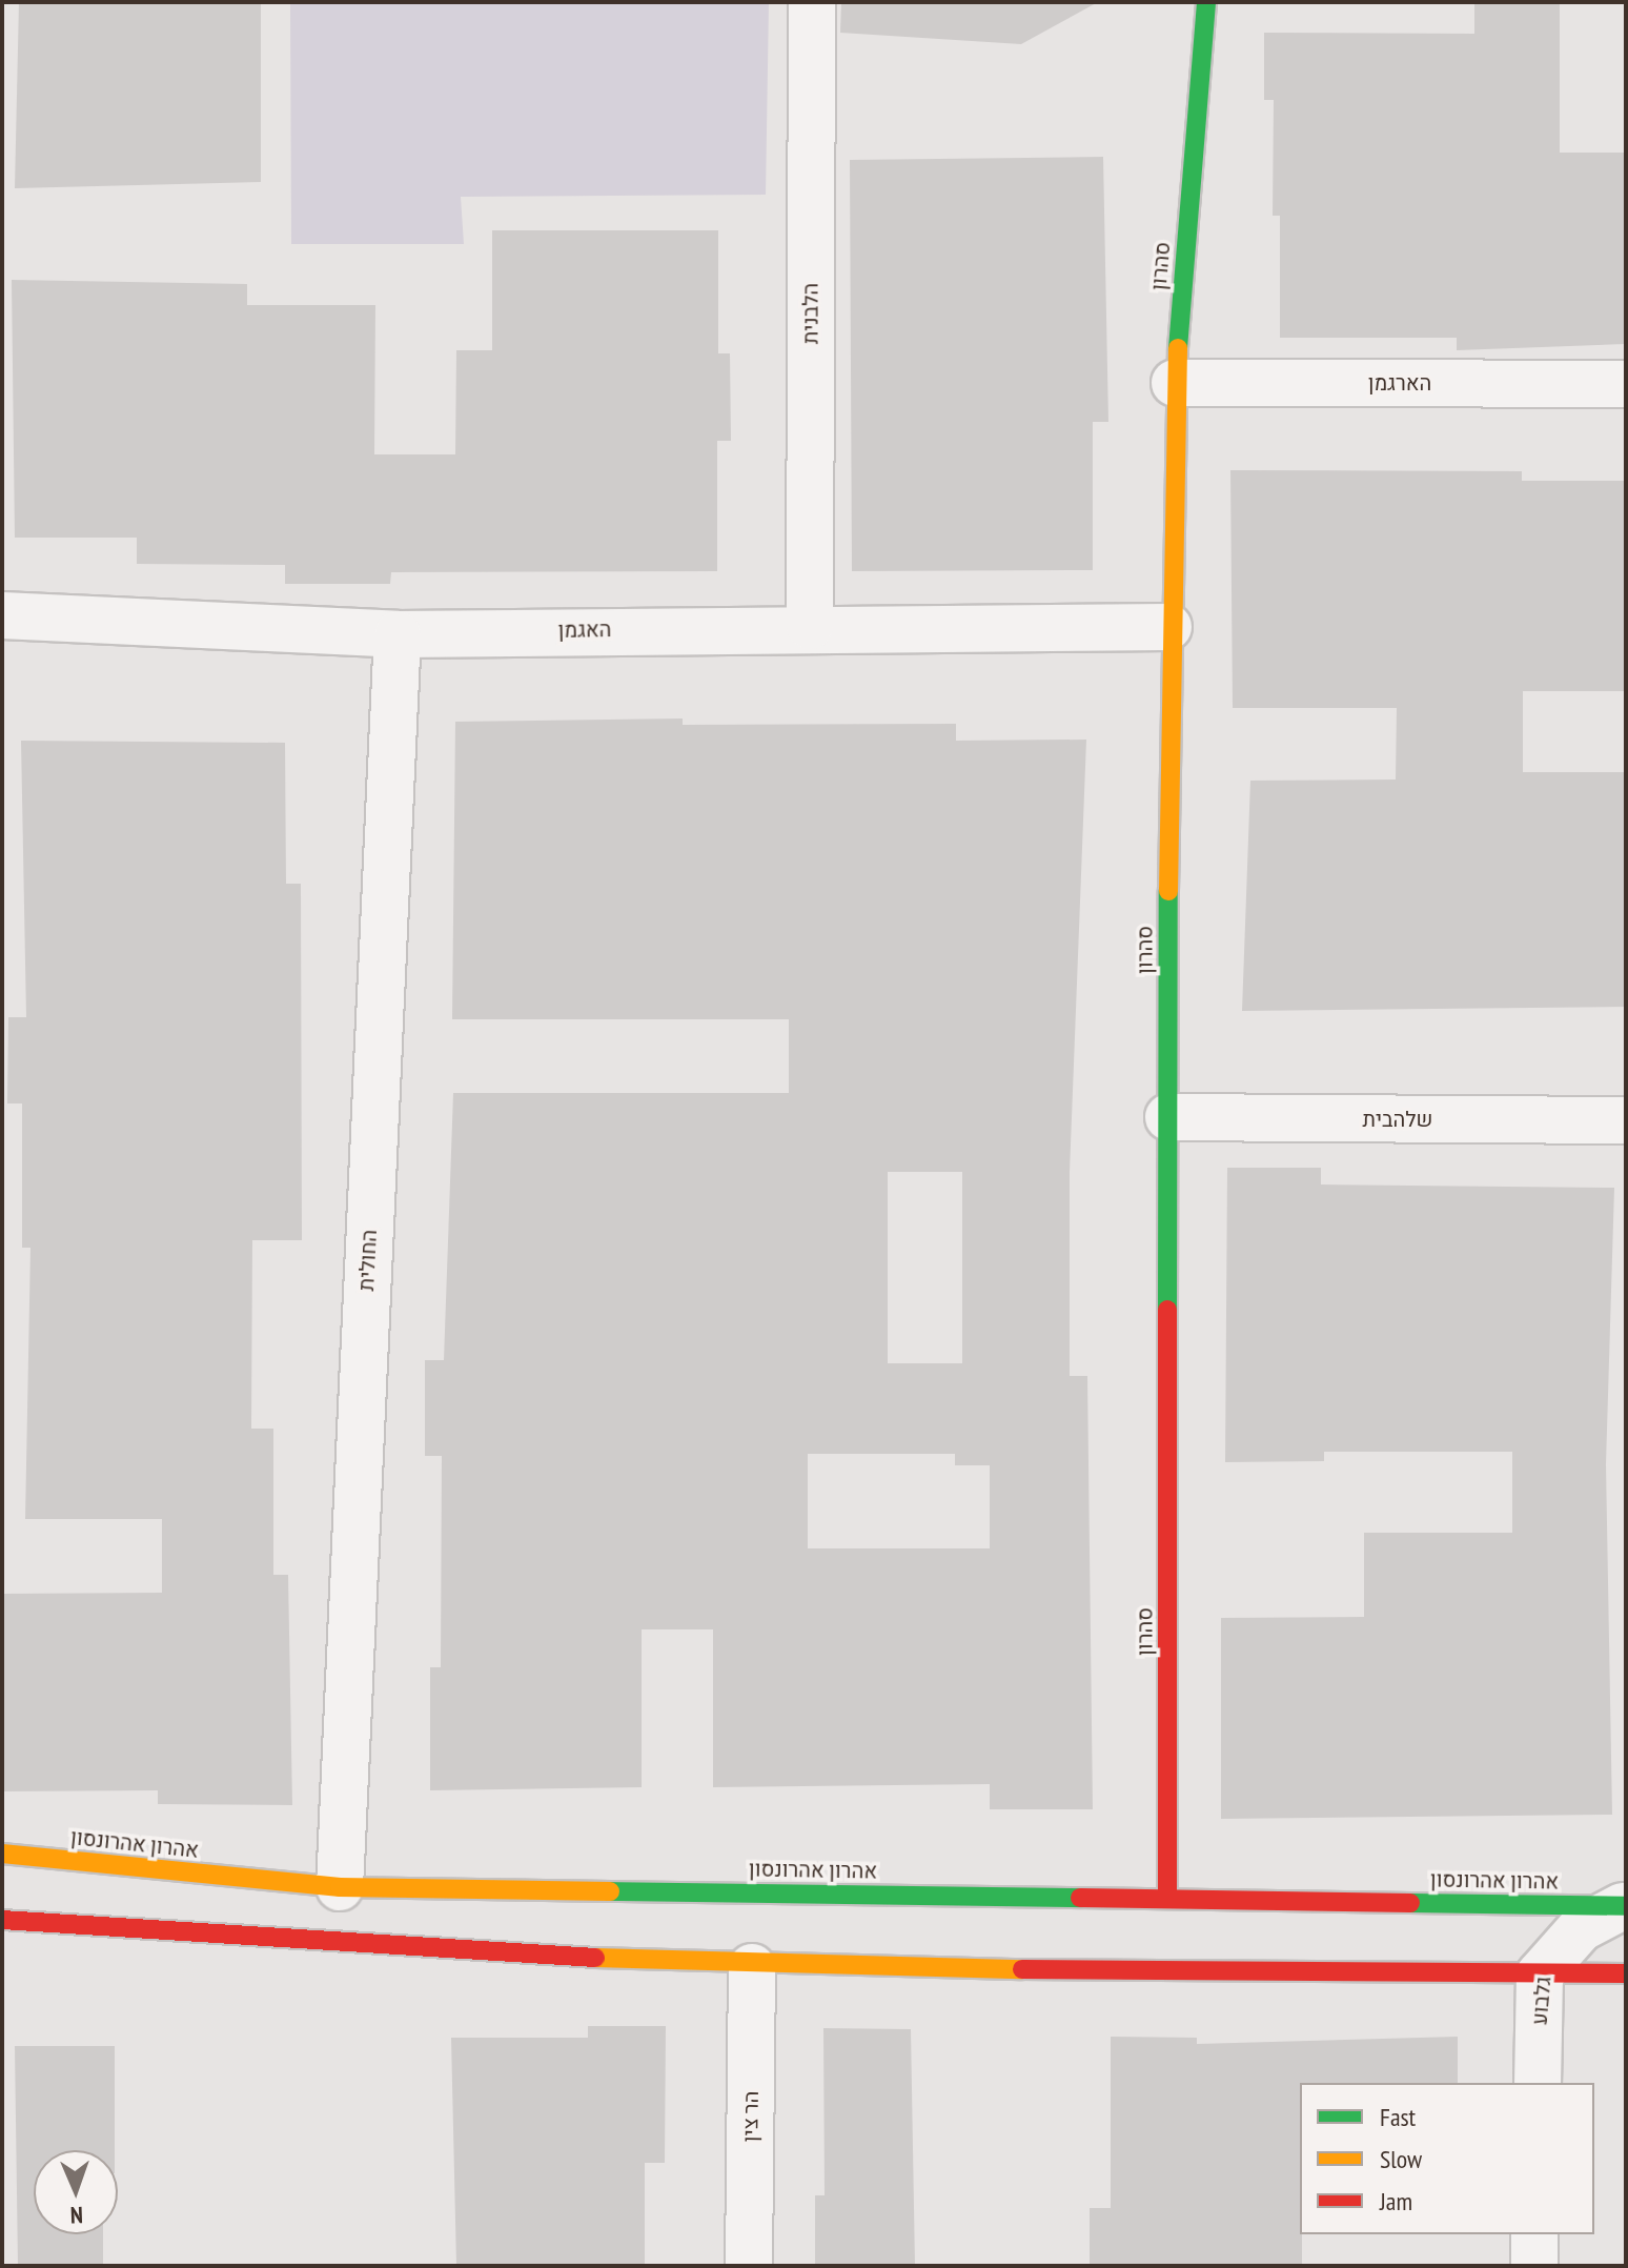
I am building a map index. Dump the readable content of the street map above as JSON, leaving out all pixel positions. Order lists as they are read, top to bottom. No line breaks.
{"streets":{"street":["סהרון","הלבנית","הארגמן","האגמן","שלהבית","החולית","אהרון אהרונסון","גלבוע","הר צין"]},"crossings":[["סהרון","הארגמן"],["סהרון","האגמן"],["סהרון","שלהבית"],["סהרון","אהרון אהרונסון"],["הלבנית","האגמן"],["האגמן","החולית"],["החולית","אהרון אהרונסון"],["אהרון אהרונסון","גלבוע"]],"legend":["Fast","Slow","Jam"],"north":"bottom"}
